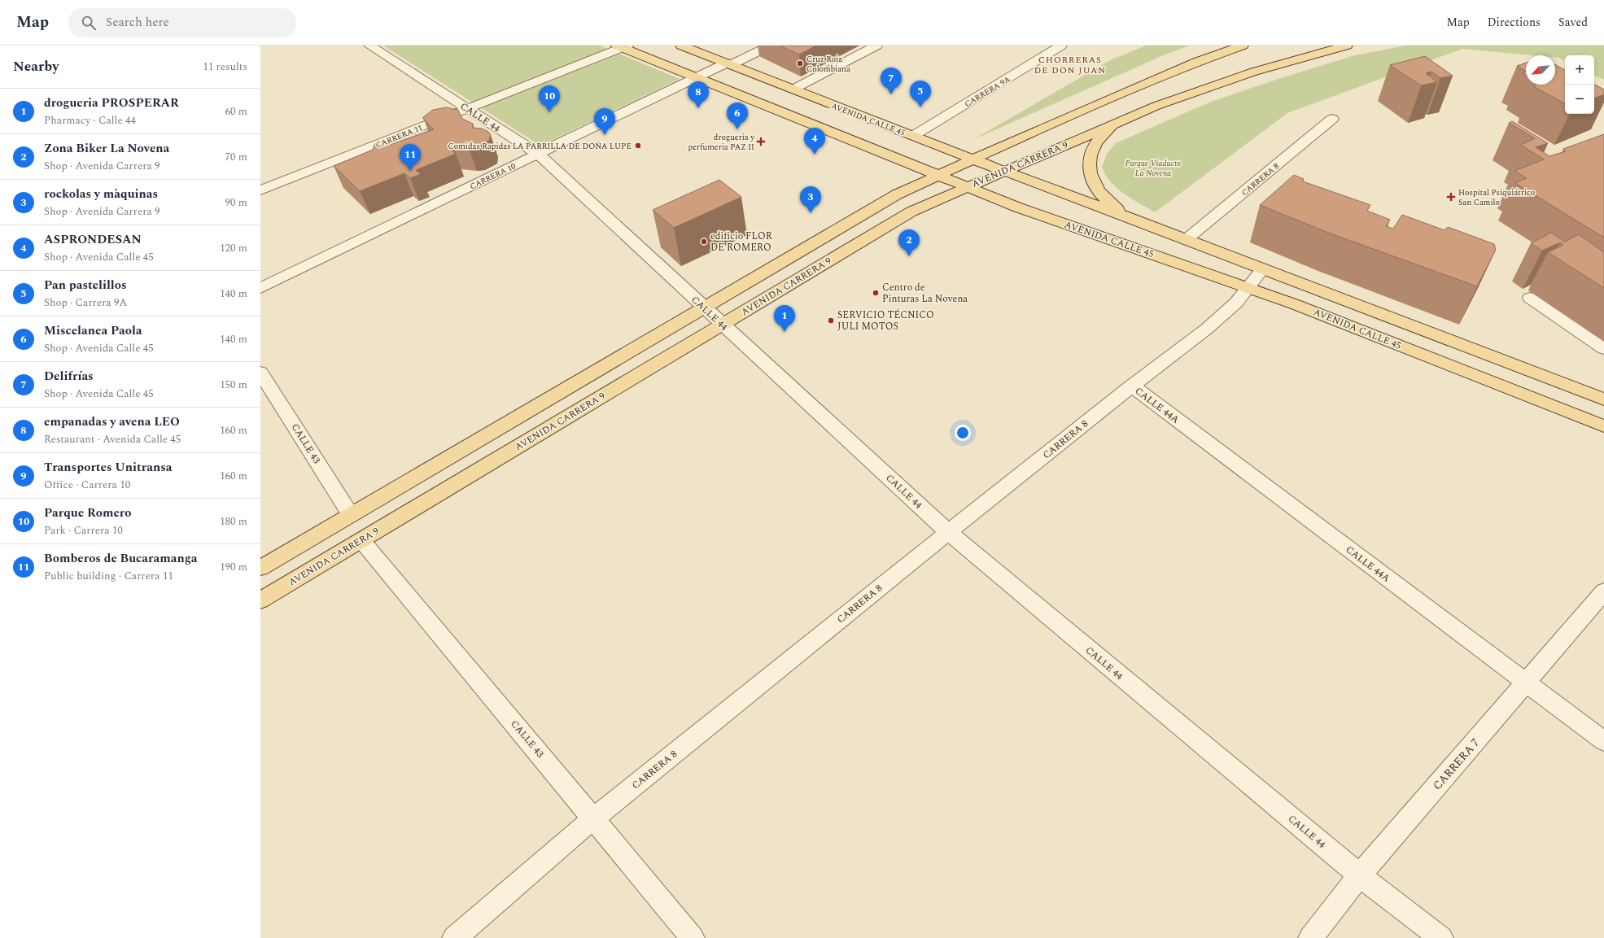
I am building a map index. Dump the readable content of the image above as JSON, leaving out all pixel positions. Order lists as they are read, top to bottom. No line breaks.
{"streets":{"main road":["AVENIDA CALLE 45","AVENIDA CARRERA 9"],"street":["CARRERA 9A","CALLE 44","CARRERA 11","CARRERA 10","CARRERA 8","CALLE 44A","CALLE 43","CARRERA 7"]},"crossings":[["CARRERA 9A","AVENIDA CALLE 45"],["CALLE 44","CARRERA 11"],["CALLE 44","AVENIDA CARRERA 9"],["CALLE 44","CARRERA 10"],["CALLE 44","CARRERA 8"],["CALLE 44","CARRERA 7"],["AVENIDA CALLE 45","CARRERA 11"],["AVENIDA CALLE 45","AVENIDA CARRERA 9"],["AVENIDA CALLE 45","CARRERA 10"],["AVENIDA CALLE 45","CARRERA 8"],["AVENIDA CARRERA 9","CALLE 43"],["CARRERA 8","CALLE 44A"],["CARRERA 8","CALLE 43"],["CALLE 44A","CARRERA 7"]],"districts":["CHORRERAS DE DON JUAN"],"parks":["Parque Viaducto La Novena"],"places":{"other":["Cruz Roja Colombiana","Comidas Rapidas LA PARRILLA DE DOÑA LUPE","edificio FLOR DE ROMERO","Centro de Pinturas La Novena","SERVICIO TÉCNICO JULI MOTOS"],"health":["drogueria y perfumeria PAZ II","Hospital Psiquiátrico San Camilo"]},"north":"bottom left","page":{"header":"Map","search":"Search here","nav":["Map","Directions","Saved"],"heading":["Nearby","11 results"],"map_buttons":["+","−"],"pins":["7","5","8","10","6","9","4","11","3","2","1"],"list":[{"mark":"1","name":"drogueria PROSPERAR","note":"Pharmacy · Calle 44","value":"60 m"},{"mark":"2","name":"Zona Biker La Novena","note":"Shop · Avenida Carrera 9","value":"70 m"},{"mark":"3","name":"rockolas y màquinas","note":"Shop · Avenida Carrera 9","value":"90 m"},{"mark":"4","name":"ASPRONDESAN","note":"Shop · Avenida Calle 45","value":"120 m"},{"mark":"5","name":"Pan pastelillos","note":"Shop · Carrera 9A","value":"140 m"},{"mark":"6","name":"Miscelanea Paola","note":"Shop · Avenida Calle 45","value":"140 m"},{"mark":"7","name":"Delifrías","note":"Shop · Avenida Calle 45","value":"150 m"},{"mark":"8","name":"empanadas y avena LEO","note":"Restaurant · Avenida Calle 45","value":"160 m"},{"mark":"9","name":"Transportes Unitransa","note":"Office · Carrera 10","value":"160 m"},{"mark":"10","name":"Parque Romero","note":"Park · Carrera 10","value":"180 m"},{"mark":"11","name":"Bomberos de Bucaramanga","note":"Public building · Carrera 11","value":"190 m"}]}}
